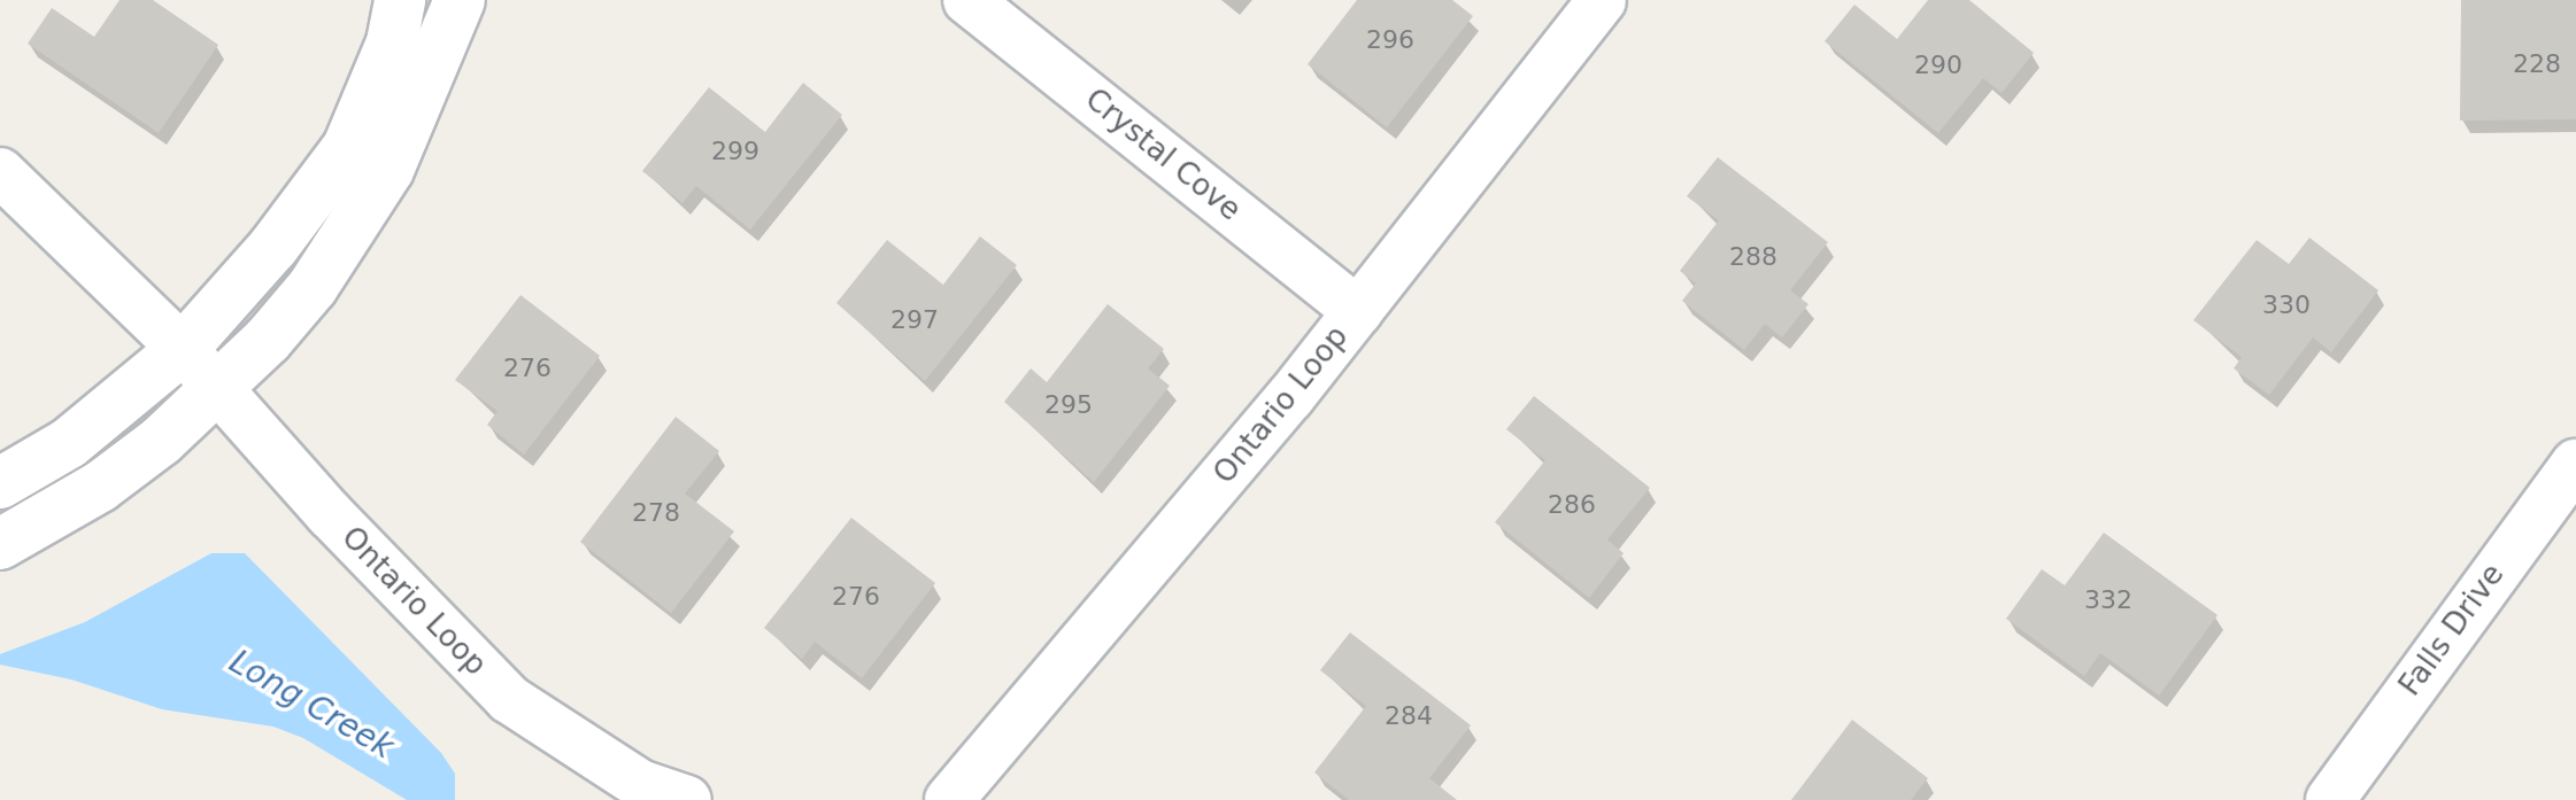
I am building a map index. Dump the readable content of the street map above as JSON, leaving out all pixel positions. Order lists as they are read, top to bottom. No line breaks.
{"streets":{"street":["Crystal Cove","Ontario Loop","Falls Drive"]},"crossings":[["Crystal Cove","Ontario Loop"]],"water":["Long Creek"],"house_numbers":["296","228","290","299","288","330","297","276","295","286","278","276","332","284"]}
